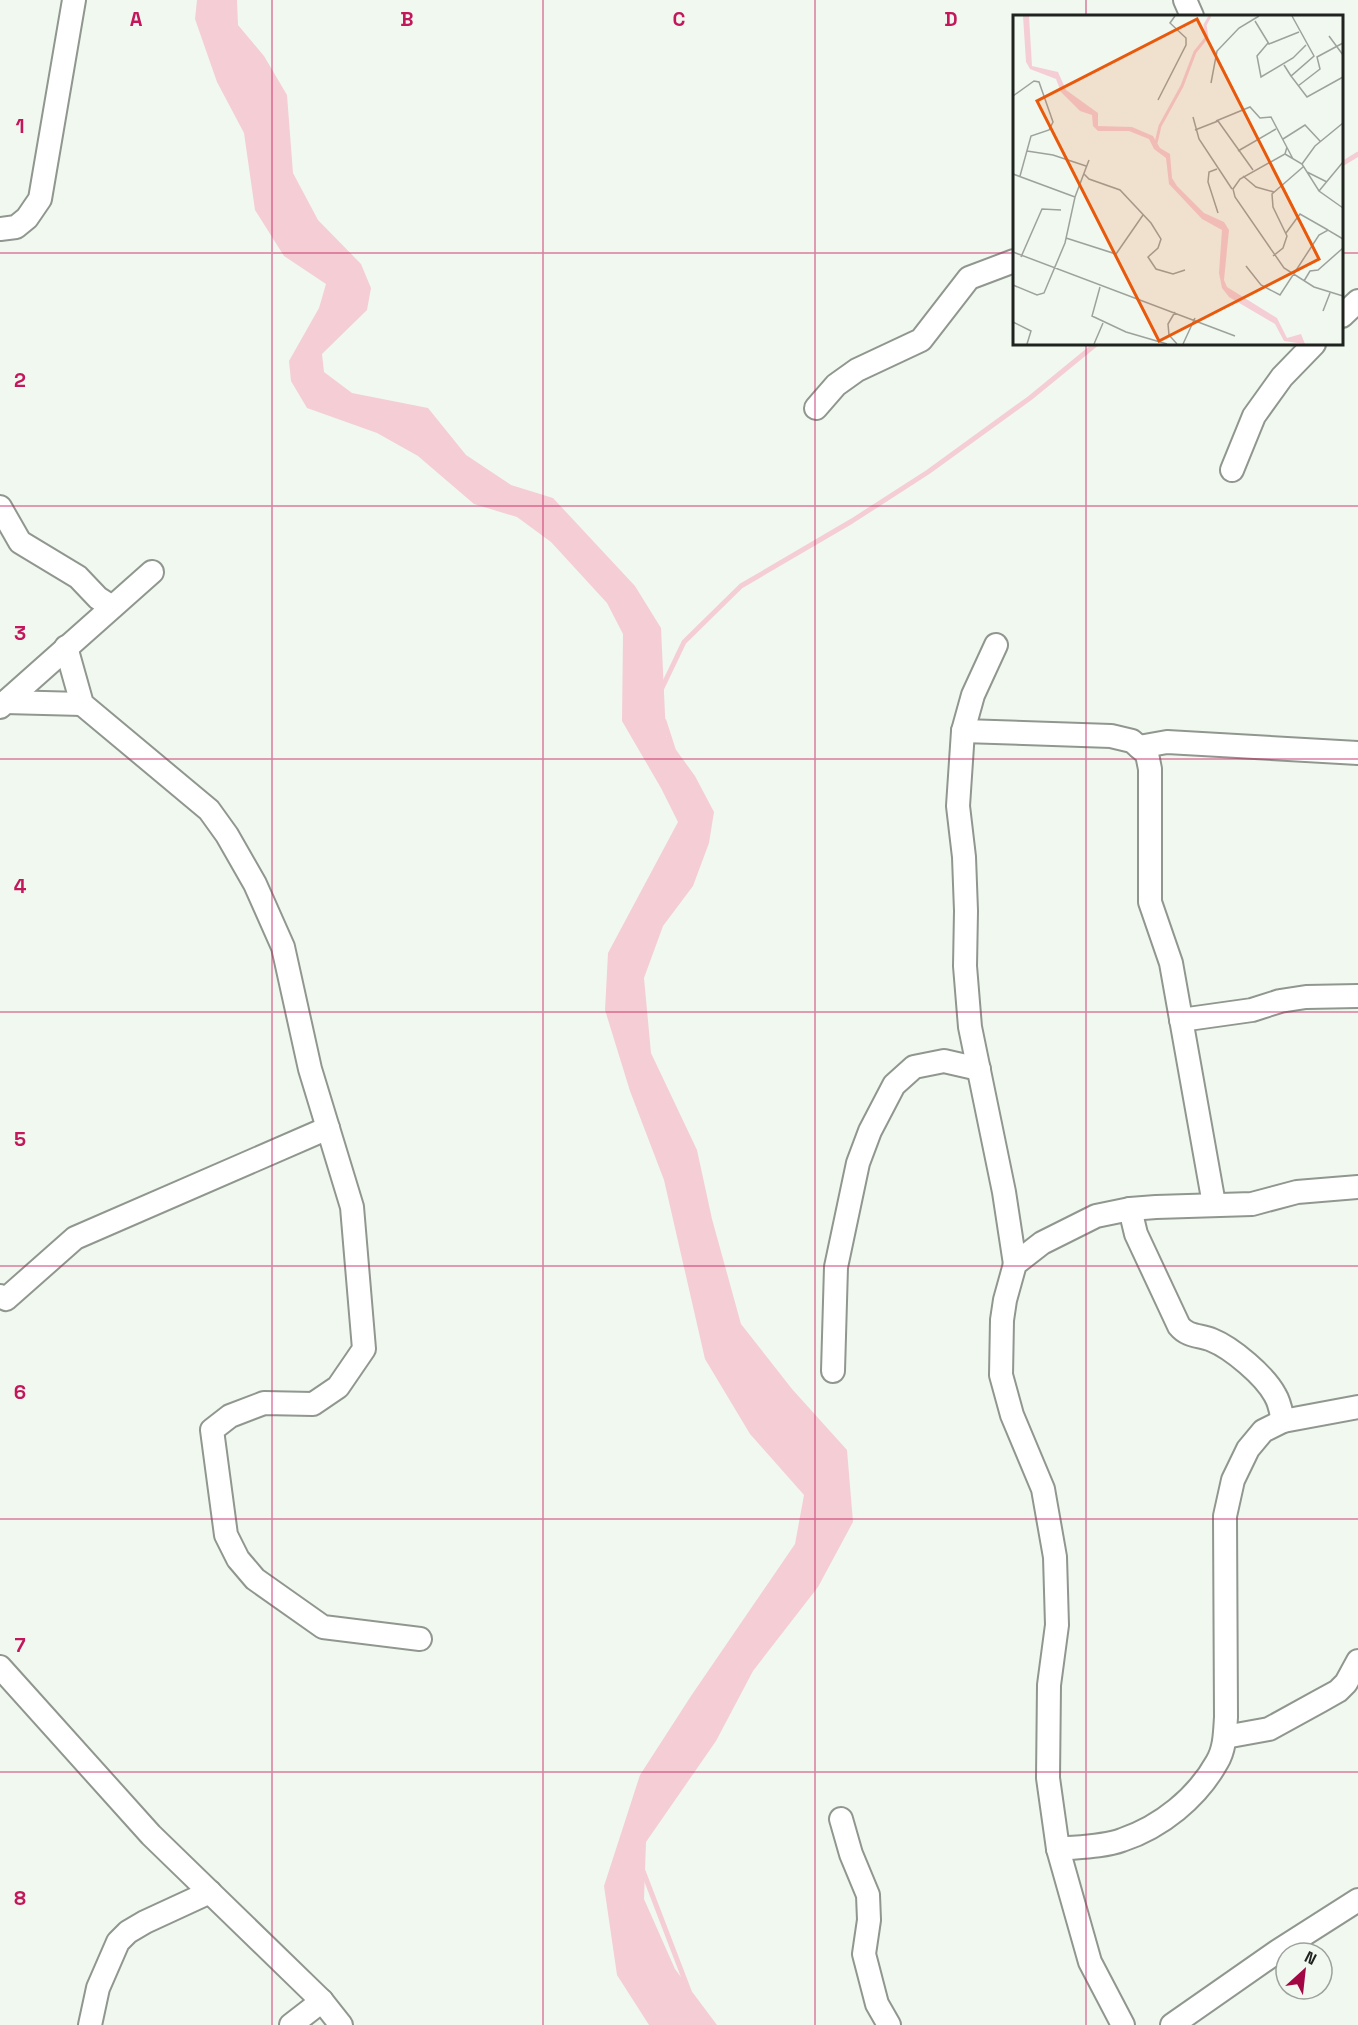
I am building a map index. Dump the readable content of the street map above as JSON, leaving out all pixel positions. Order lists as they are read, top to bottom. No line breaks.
{"north":"top right","grid":{"columns":["A","B","C","D"],"rows":["1","2","3","4","5","6","7","8"]}}
